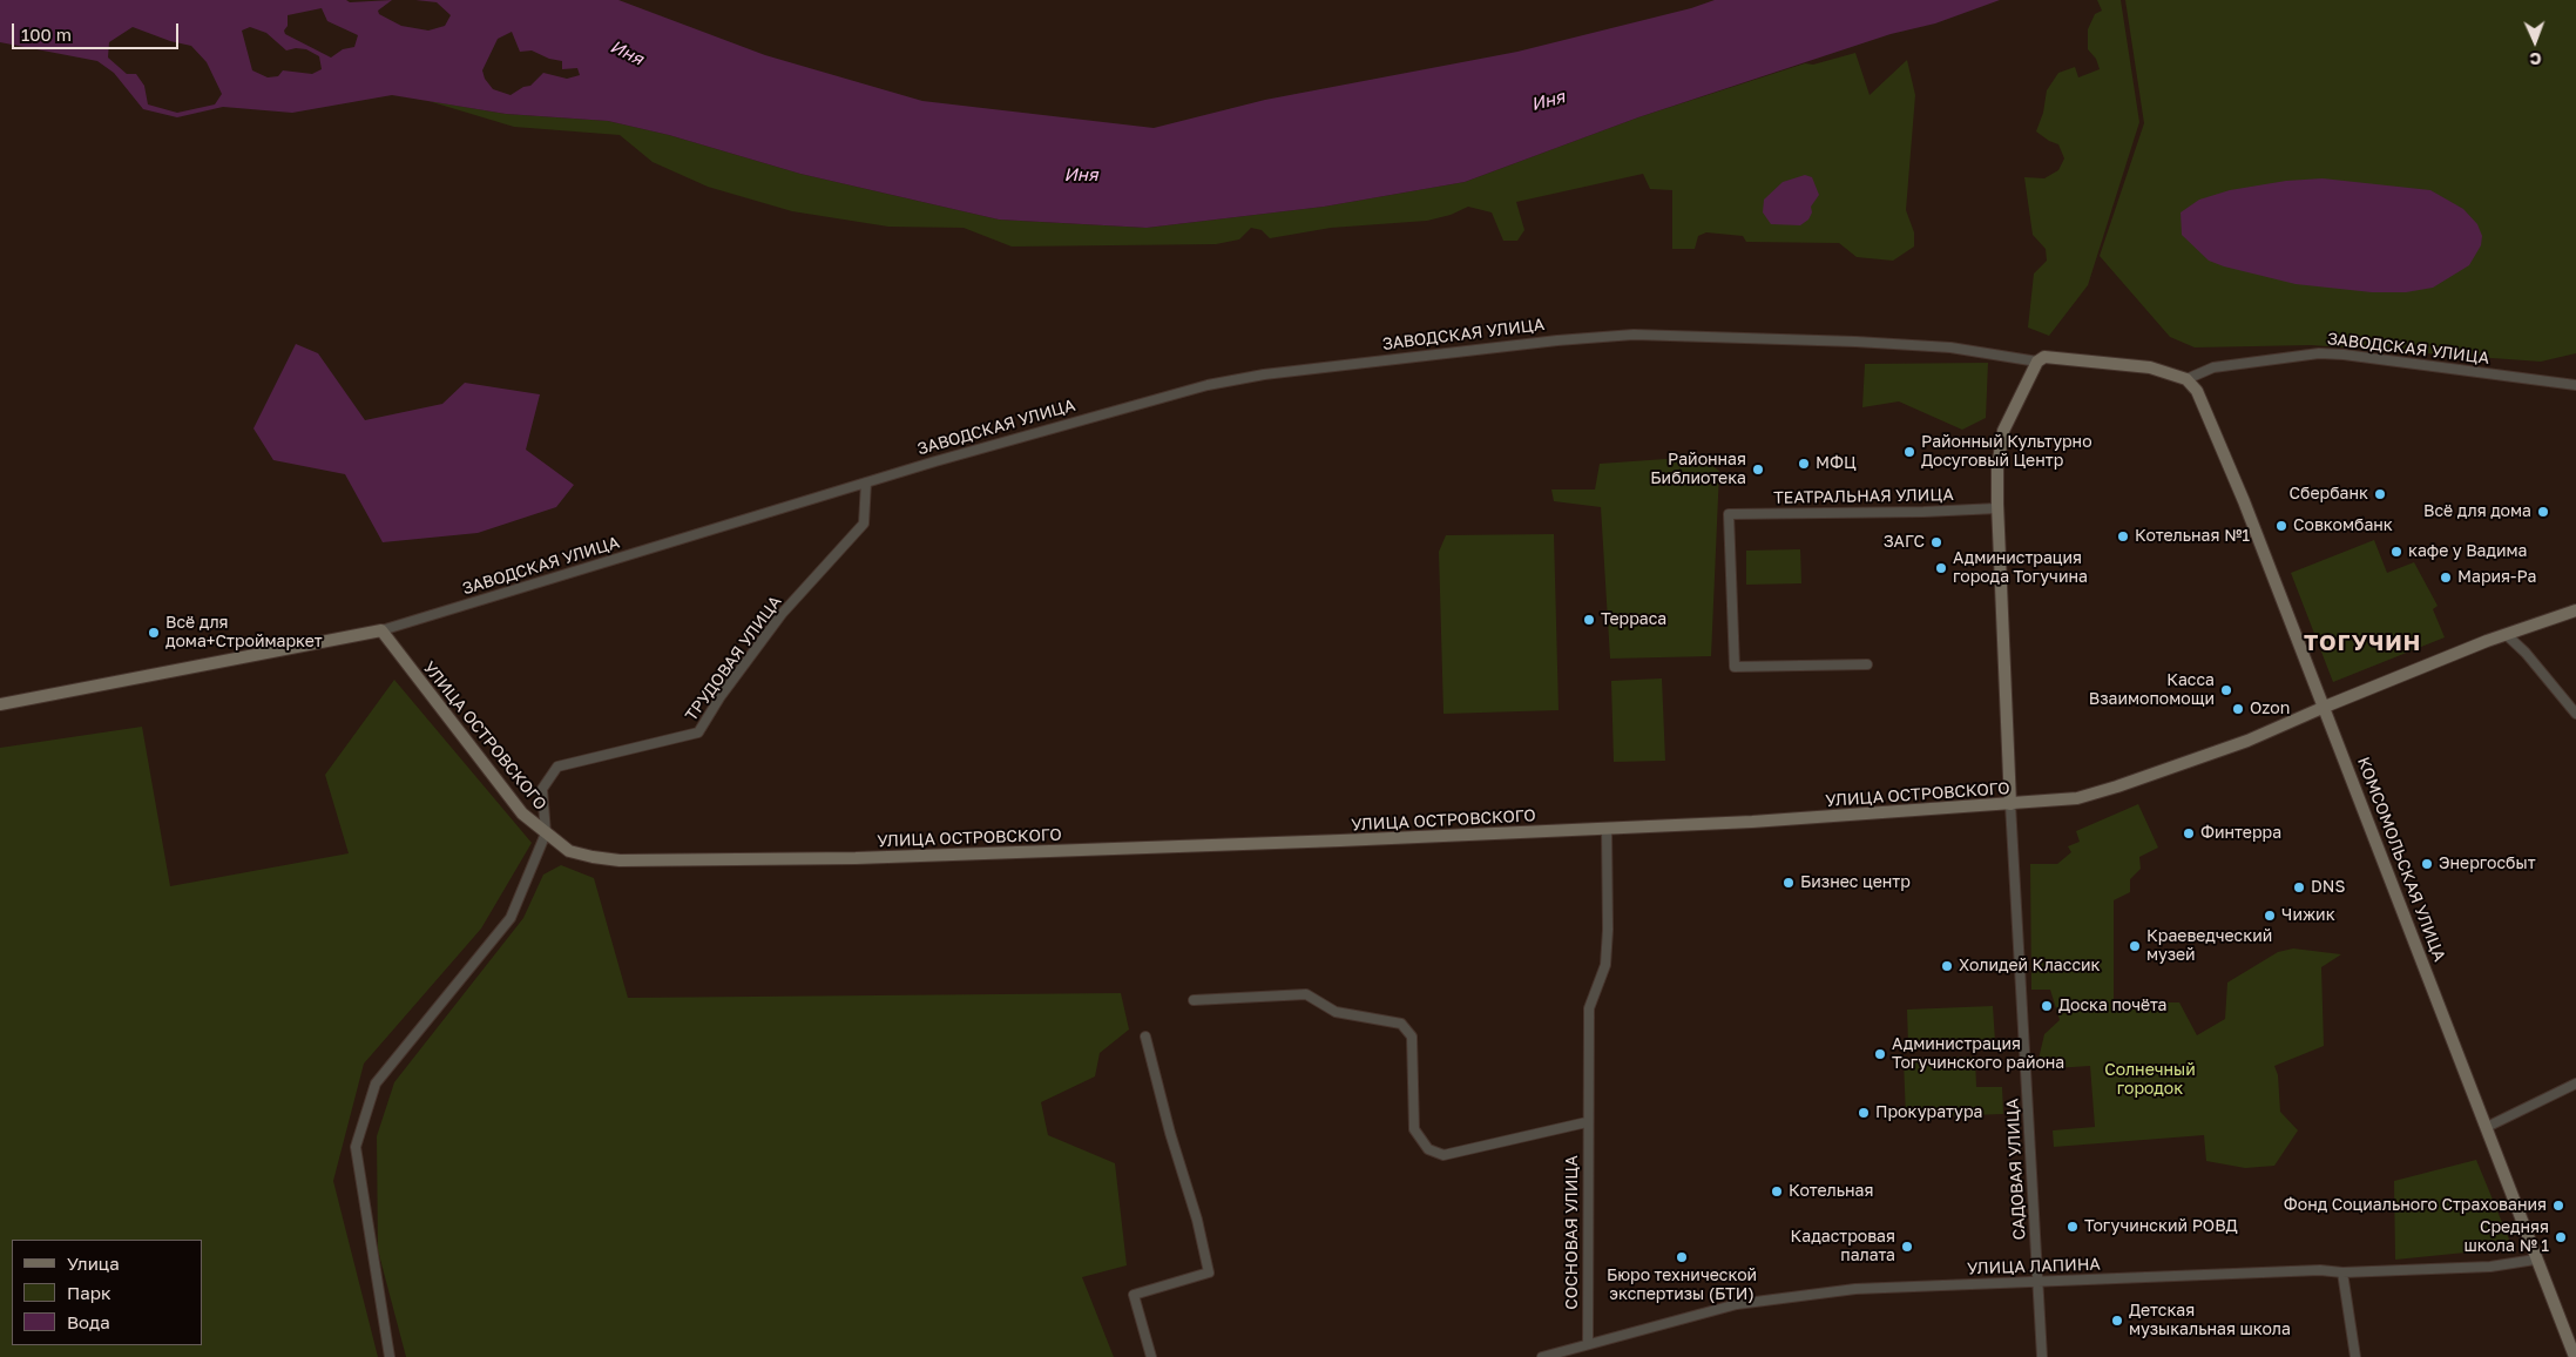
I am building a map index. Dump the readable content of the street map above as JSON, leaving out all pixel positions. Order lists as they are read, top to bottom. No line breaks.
{"streets":{"street":["ЗАВОДСКАЯ УЛИЦА","ТЕАТРАЛЬНАЯ УЛИЦА","ТРУДОВАЯ УЛИЦА","УЛИЦА ОСТРОВСКОГО","КОМСОМОЛЬСКАЯ УЛИЦА","САДОВАЯ УЛИЦА","СОСНОВАЯ УЛИЦА","УЛИЦА ЛАПИНА"]},"crossings":[["ЗАВОДСКАЯ УЛИЦА","ТРУДОВАЯ УЛИЦА"],["ЗАВОДСКАЯ УЛИЦА","УЛИЦА ОСТРОВСКОГО"],["ЗАВОДСКАЯ УЛИЦА","КОМСОМОЛЬСКАЯ УЛИЦА"],["ТРУДОВАЯ УЛИЦА","УЛИЦА ОСТРОВСКОГО"],["УЛИЦА ОСТРОВСКОГО","КОМСОМОЛЬСКАЯ УЛИЦА"],["УЛИЦА ОСТРОВСКОГО","САДОВАЯ УЛИЦА"],["УЛИЦА ОСТРОВСКОГО","СОСНОВАЯ УЛИЦА"],["КОМСОМОЛЬСКАЯ УЛИЦА","УЛИЦА ЛАПИНА"],["САДОВАЯ УЛИЦА","УЛИЦА ЛАПИНА"],["СОСНОВАЯ УЛИЦА","УЛИЦА ЛАПИНА"]],"districts":["ТОГУЧИН"],"water":["Иня"],"parks":["Солнечный городок"],"places":["Районный Культурно Досуговый Центр","МФЦ","Районная Библиотека","Сбербанк","Всё для дома","Совкомбанк","Котельная №1","ЗАГС","кафе у Вадима","Администрация города Тогучина","Мария-Ра","Терраса","Всё для дома+Строймаркет","Касса Взаимопомощи","Ozon","Финтерра","Энергосбыт","Бизнес центр","DNS","Чижик","Краеведческий музей","Холидей Классик","Доска почёта","Администрация Тогучинского района","Прокуратура","Котельная","Фонд Социального Страхования","Тогучинский РОВД","Средняя школа № 1","Кадастровая палата","Бюро технической экспертизы (БТИ)","Детская музыкальная школа"],"legend":["Улица","Парк","Вода"],"scale_bar":"100 m","north":"bottom"}
